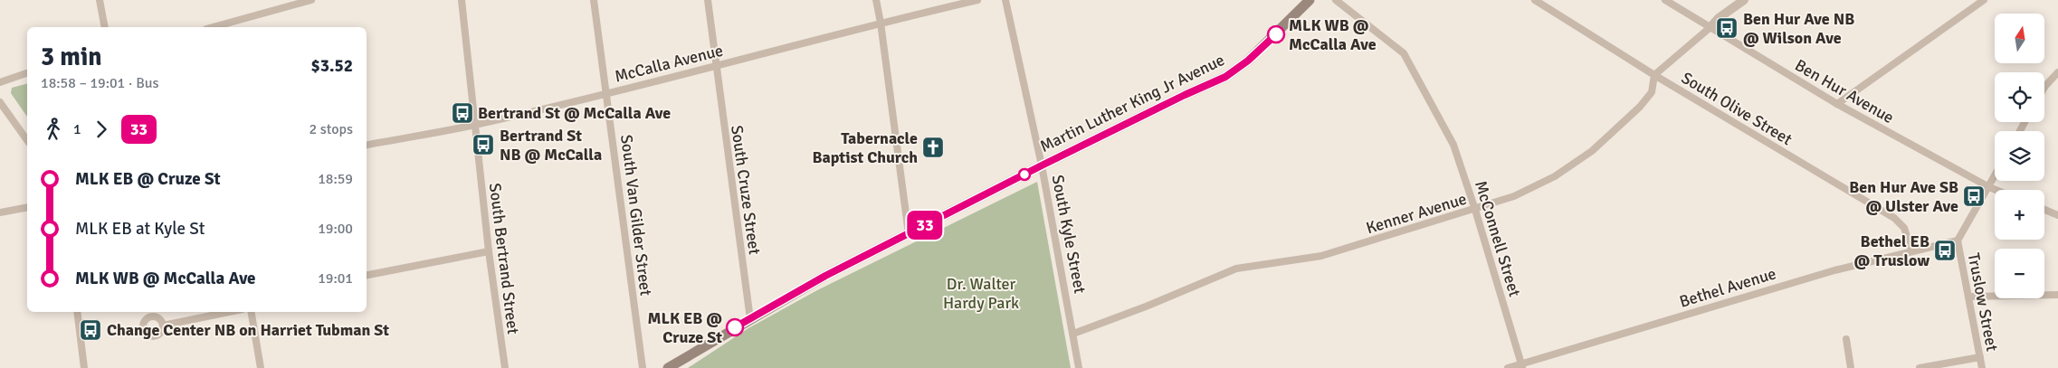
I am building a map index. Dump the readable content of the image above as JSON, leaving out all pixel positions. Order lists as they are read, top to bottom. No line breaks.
{"streets":{"main road":["Martin Luther King Jr Avenue"],"street":["McCalla Avenue","Ben Hur Avenue","South Olive Street","South Cruze Street","Kenner Avenue","South Van Gilder Street","South Kyle Street","McConnell Street","South Bertrand Street","Bethel Avenue","Truslow Street"]},"crossings":[["McCalla Avenue","South Cruze Street"],["McCalla Avenue","South Van Gilder Street"],["McCalla Avenue","South Bertrand Street"],["Martin Luther King Jr Avenue","South Cruze Street"],["Martin Luther King Jr Avenue","South Kyle Street"],["South Olive Street","Kenner Avenue"],["South Olive Street","Bethel Avenue"],["Kenner Avenue","South Kyle Street"],["Kenner Avenue","McConnell Street"],["McConnell Street","Bethel Avenue"],["Bethel Avenue","Truslow Street"]],"parks":["Dr. Walter Hardy Park"],"places":{"bus stop":["Ben Hur Ave NB @ Wilson Ave","Bertrand St @ McCalla Ave","Bertrand St NB @ McCalla","Ben Hur Ave SB @ Ulster Ave","Bethel EB @ Truslow","Change Center NB on Harriet Tubman St"],"other":["MLK WB @ McCalla Ave","MLK EB @ Cruze St"],"church":["Tabernacle Baptist Church"]},"lines":["bus line 33"],"north":"top","page":{"on_map":"33","map_buttons":["+","−"],"heading":["3 min","18:58 – 19:01 · Bus","$3.52"],"legs":["1","33","2 stops"],"list":[{"name":"MLK EB @ Cruze St","value":"18:59"},{"name":"MLK EB at Kyle St","value":"19:00"},{"name":"MLK WB @ McCalla Ave","value":"19:01"}]}}
